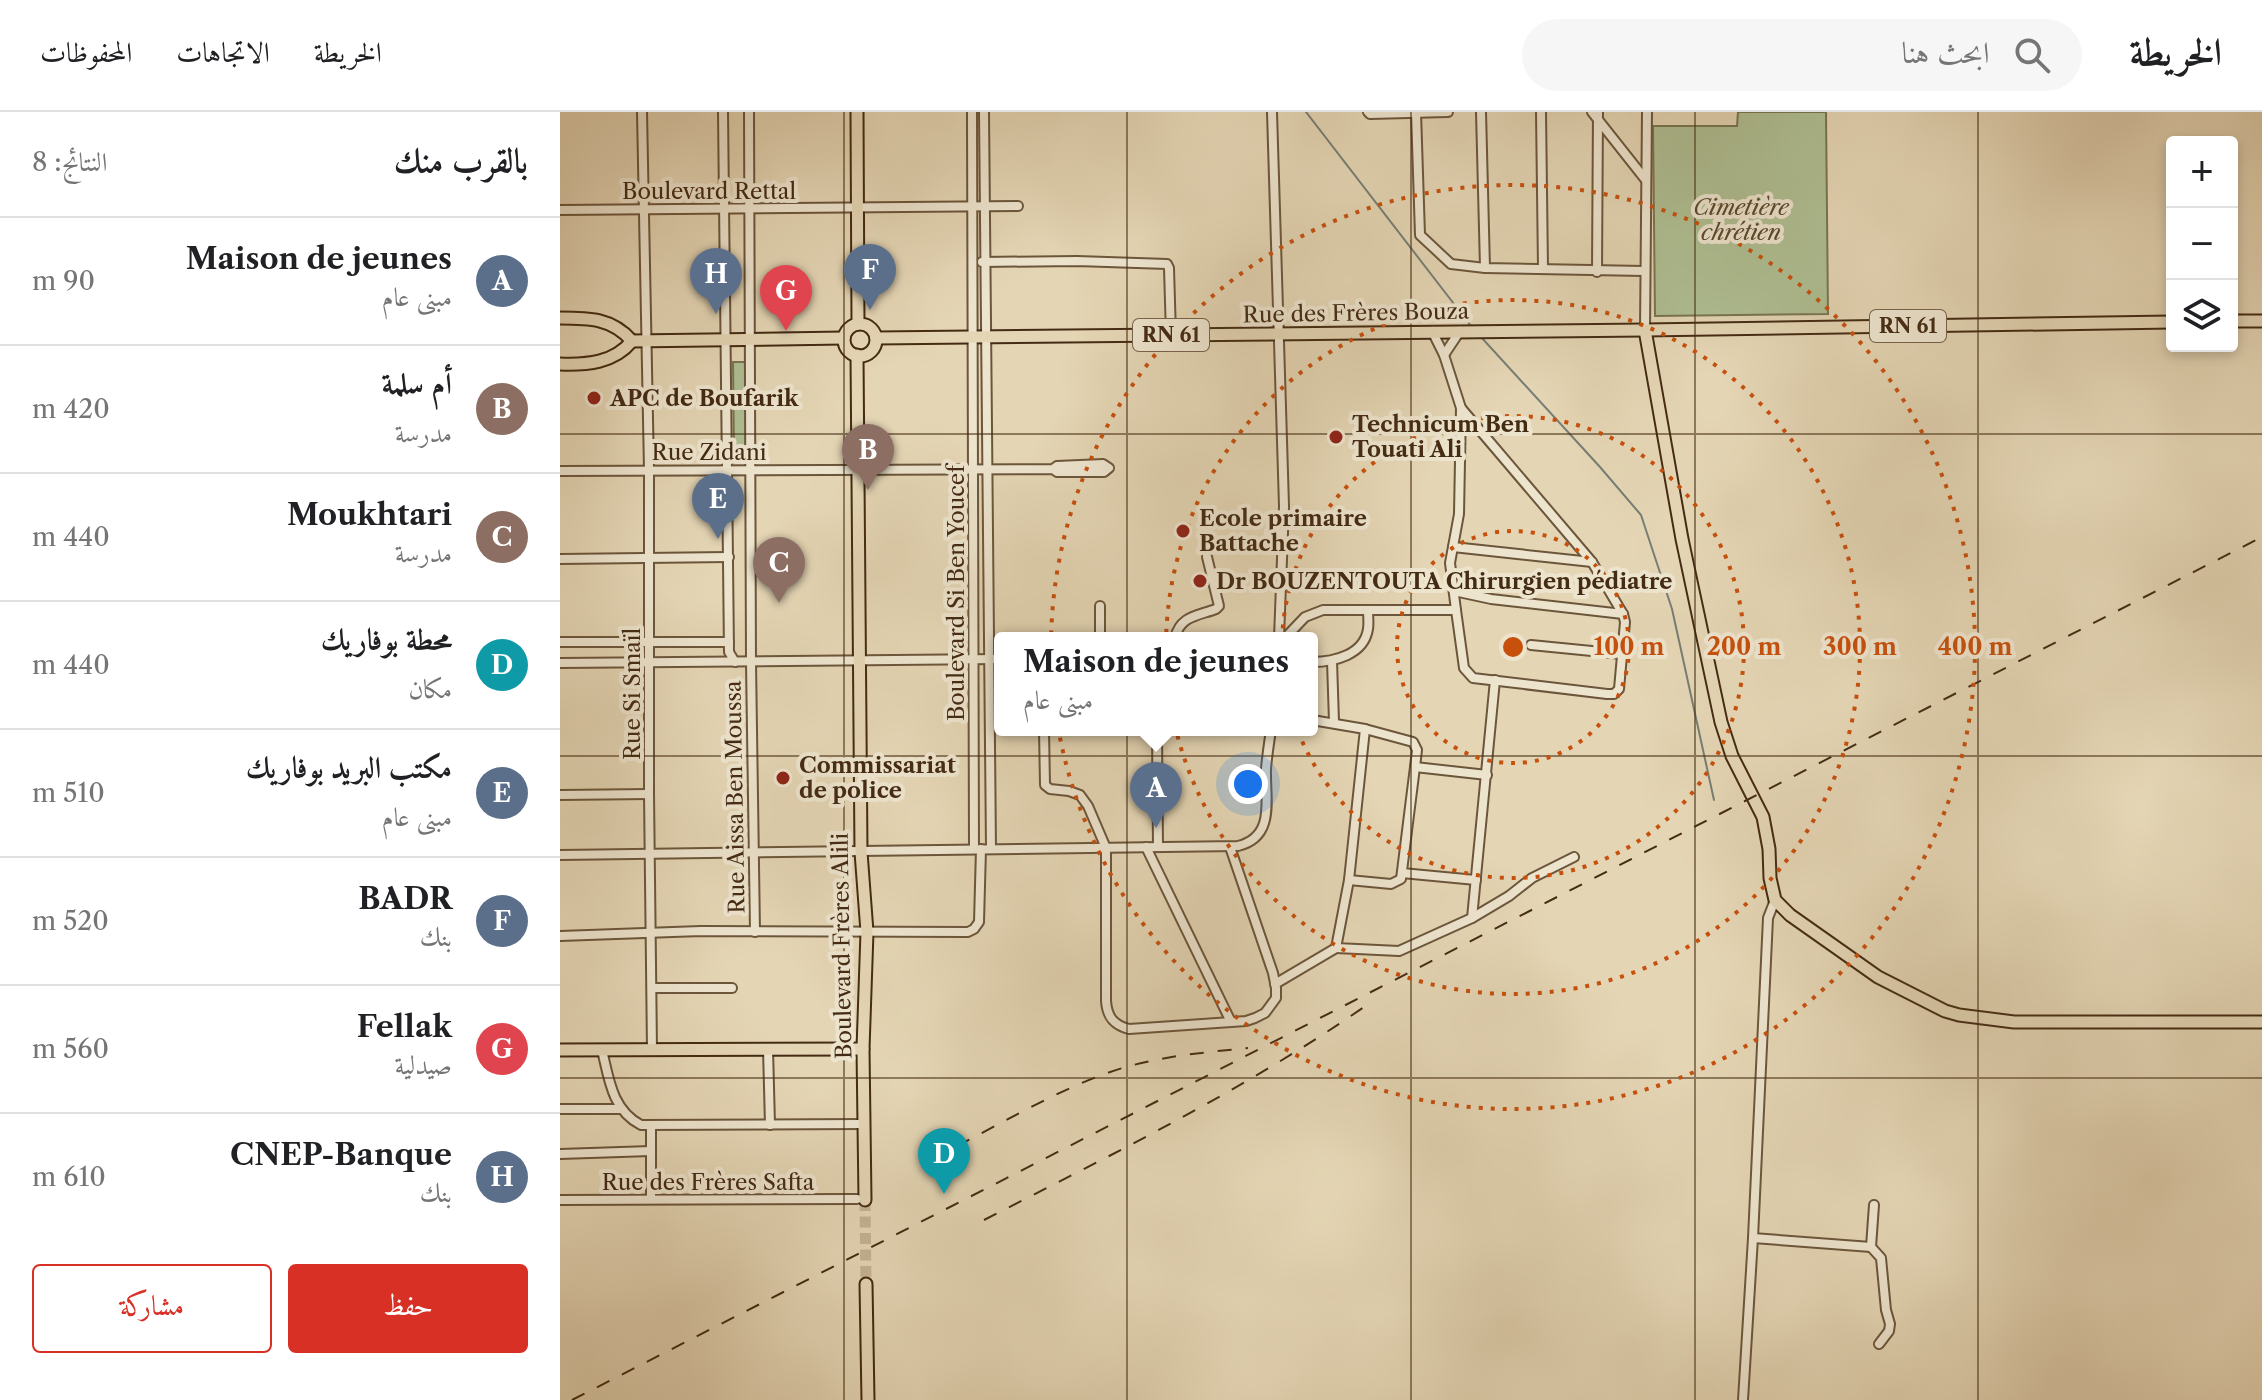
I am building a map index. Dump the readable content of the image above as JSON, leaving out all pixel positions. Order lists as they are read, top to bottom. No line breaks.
{"streets":{"main road":["Rue des Frères Bouza","RN 61","Boulevard Frères Alili"],"street":["Boulevard Rettal","Rue Zidani","Boulevard Si Ben Youcef","Rue Si Smaïl","Rue Aissa Ben Moussa","Rue des Frères Safta"]},"crossings":[["Boulevard Rettal","Rue Si Smaïl"],["Boulevard Rettal","Rue Aissa Ben Moussa"],["Rue des Frères Bouza","RN 61"],["Rue des Frères Bouza","Boulevard Si Ben Youcef"],["Rue des Frères Bouza","Boulevard Frères Alili"],["Rue Zidani","Boulevard Si Ben Youcef"],["Rue Zidani","Rue Si Smaïl"],["Rue Zidani","Rue Aissa Ben Moussa"],["Rue Zidani","Boulevard Frères Alili"],["Boulevard Frères Alili","Rue des Frères Safta"]],"parks":["Cimetière chrétien"],"places":["APC de Boufarik","Technicum Ben Touati Ali","Ecole primaire Battache","Dr BOUZENTOUTA Chirurgien pédiatre","Commissariat de police"],"page":{"header":"الخريطة","search":"ابحث هنا","nav":["الخريطة","الاتجاهات","المحفوظات"],"heading":["بالقرب منك","النتائج: 8"],"map_buttons":["+","−"],"list":[{"mark":"A","name":"Maison de jeunes","note":"مبنى عام","value":"90 m"},{"mark":"B","name":"أم سلمة","note":"مدرسة","value":"420 m"},{"mark":"C","name":"Moukhtari","note":"مدرسة","value":"440 m"},{"mark":"D","name":"محطة بوفاريك","note":"مكان","value":"440 m"},{"mark":"E","name":"مكتب البريد بوفاريك","note":"مبنى عام","value":"510 m"},{"mark":"F","name":"BADR","note":"بنك","value":"520 m"},{"mark":"G","name":"Fellak","note":"صيدلية","value":"560 m"},{"mark":"H","name":"CNEP-Banque","note":"بنك","value":"610 m"}],"pins":["F","H","G","B","E","C","A","D"],"popup":["Maison de jeunes","مبنى عام"],"buttons":["حفظ","مشاركة"]},"rings":["100 m","200 m","300 m","400 m"]}
